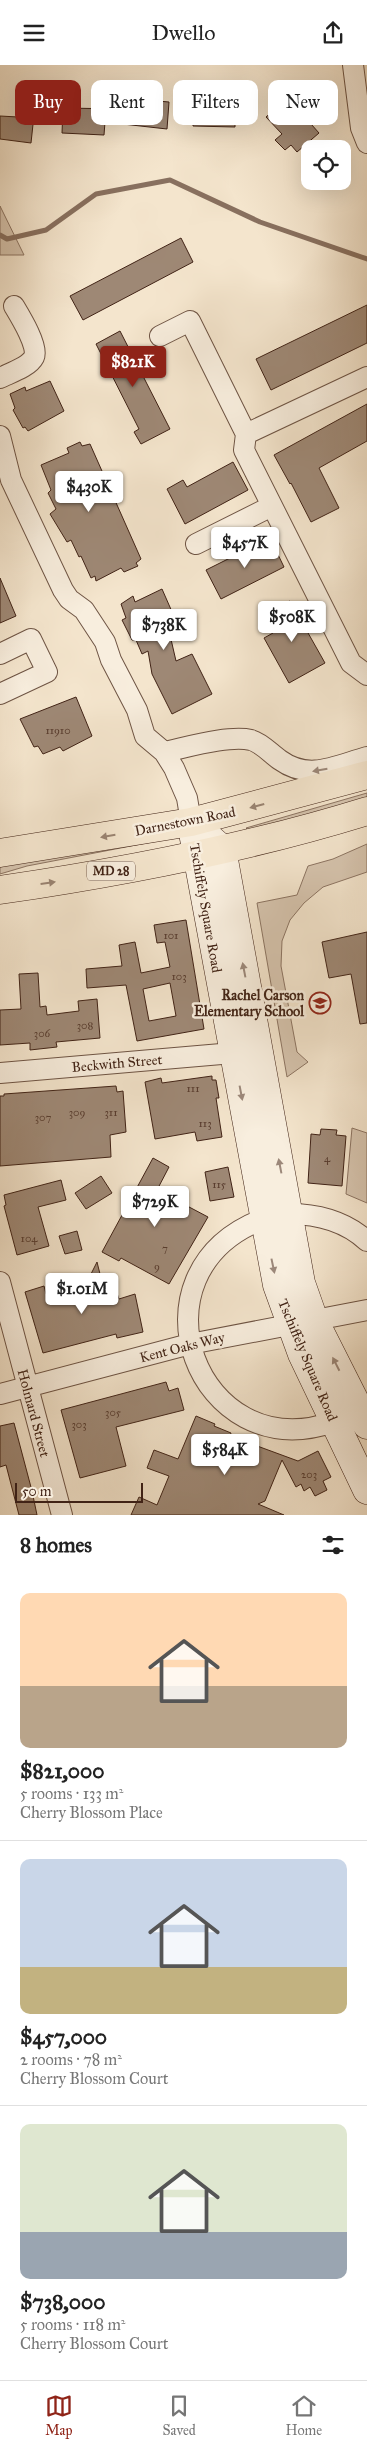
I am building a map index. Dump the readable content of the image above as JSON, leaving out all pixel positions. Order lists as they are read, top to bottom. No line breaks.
{"streets":{"main road":["Darnestown Road","MD 28"],"street":["Tschiffely Square Road","Beckwith Street","Kent Oaks Way","Holmard Street"]},"crossings":[["Darnestown Road","Tschiffely Square Road"],["MD 28","Tschiffely Square Road"],["Tschiffely Square Road","Beckwith Street"],["Tschiffely Square Road","Kent Oaks Way"],["Kent Oaks Way","Holmard Street"]],"places":{"school or university":["Rachel Carson Elementary School"]},"house_numbers":["11910","101","103","308","306","111","309","311","307","113","4","115","104","7","9","305","303","203"],"scale_bar":"50 m","page":{"header":"Dwello","chip":["Buy","Rent","Filters","New"],"price":["$821K","$430K","$457K","$508K","$738K","$729K","$1.01M","$584K"],"scale":"50 m","heading":"8 homes","list":[{"name":"$821,000","note":"5 rooms · 133 m² · Cherry Blossom Place"},{"name":"$457,000","note":"2 rooms · 78 m² · Cherry Blossom Court"},{"name":"$738,000","note":"5 rooms · 118 m² · Cherry Blossom Court"}],"tabs":["Map","Saved","Home"]}}
